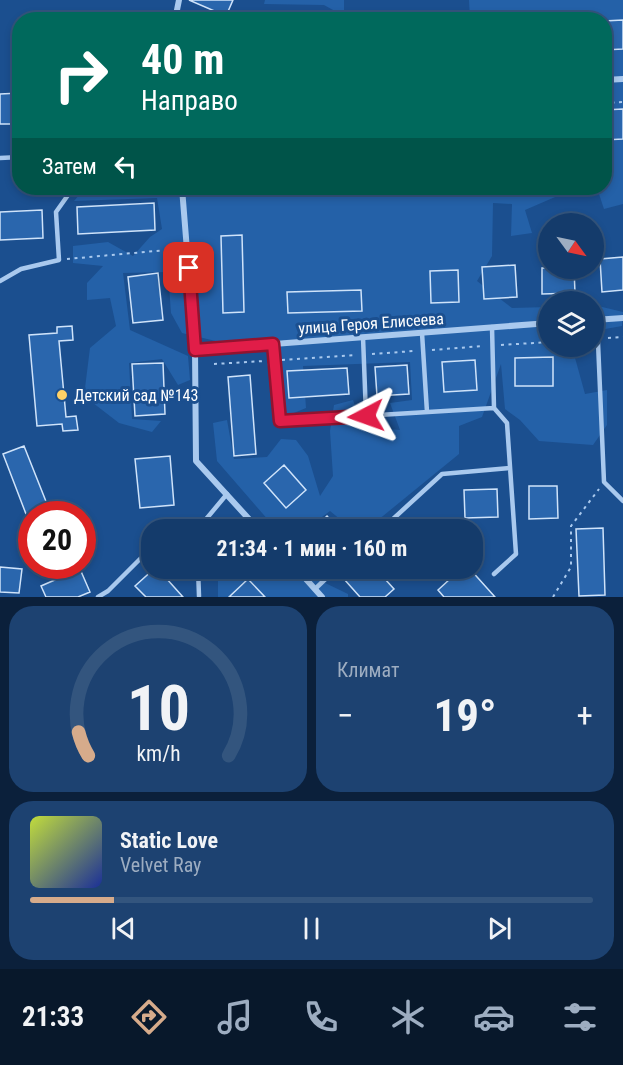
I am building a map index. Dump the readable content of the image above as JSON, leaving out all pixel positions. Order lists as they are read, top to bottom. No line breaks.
{"streets":{"street":["улица Героя Елисеева"]},"places":["Детский сад №143"],"north":"bottom right","page":{"turn":["40 m","Направо"],"then":"Затем","limit":"20","trip":"21:34 · 1 мин · 160 m","tile":"Климат","heat":["−","19°","+"],"song":["Static Love","Velvet Ray"],"tabs":"21:33","gauge":["10","km/h"]}}
